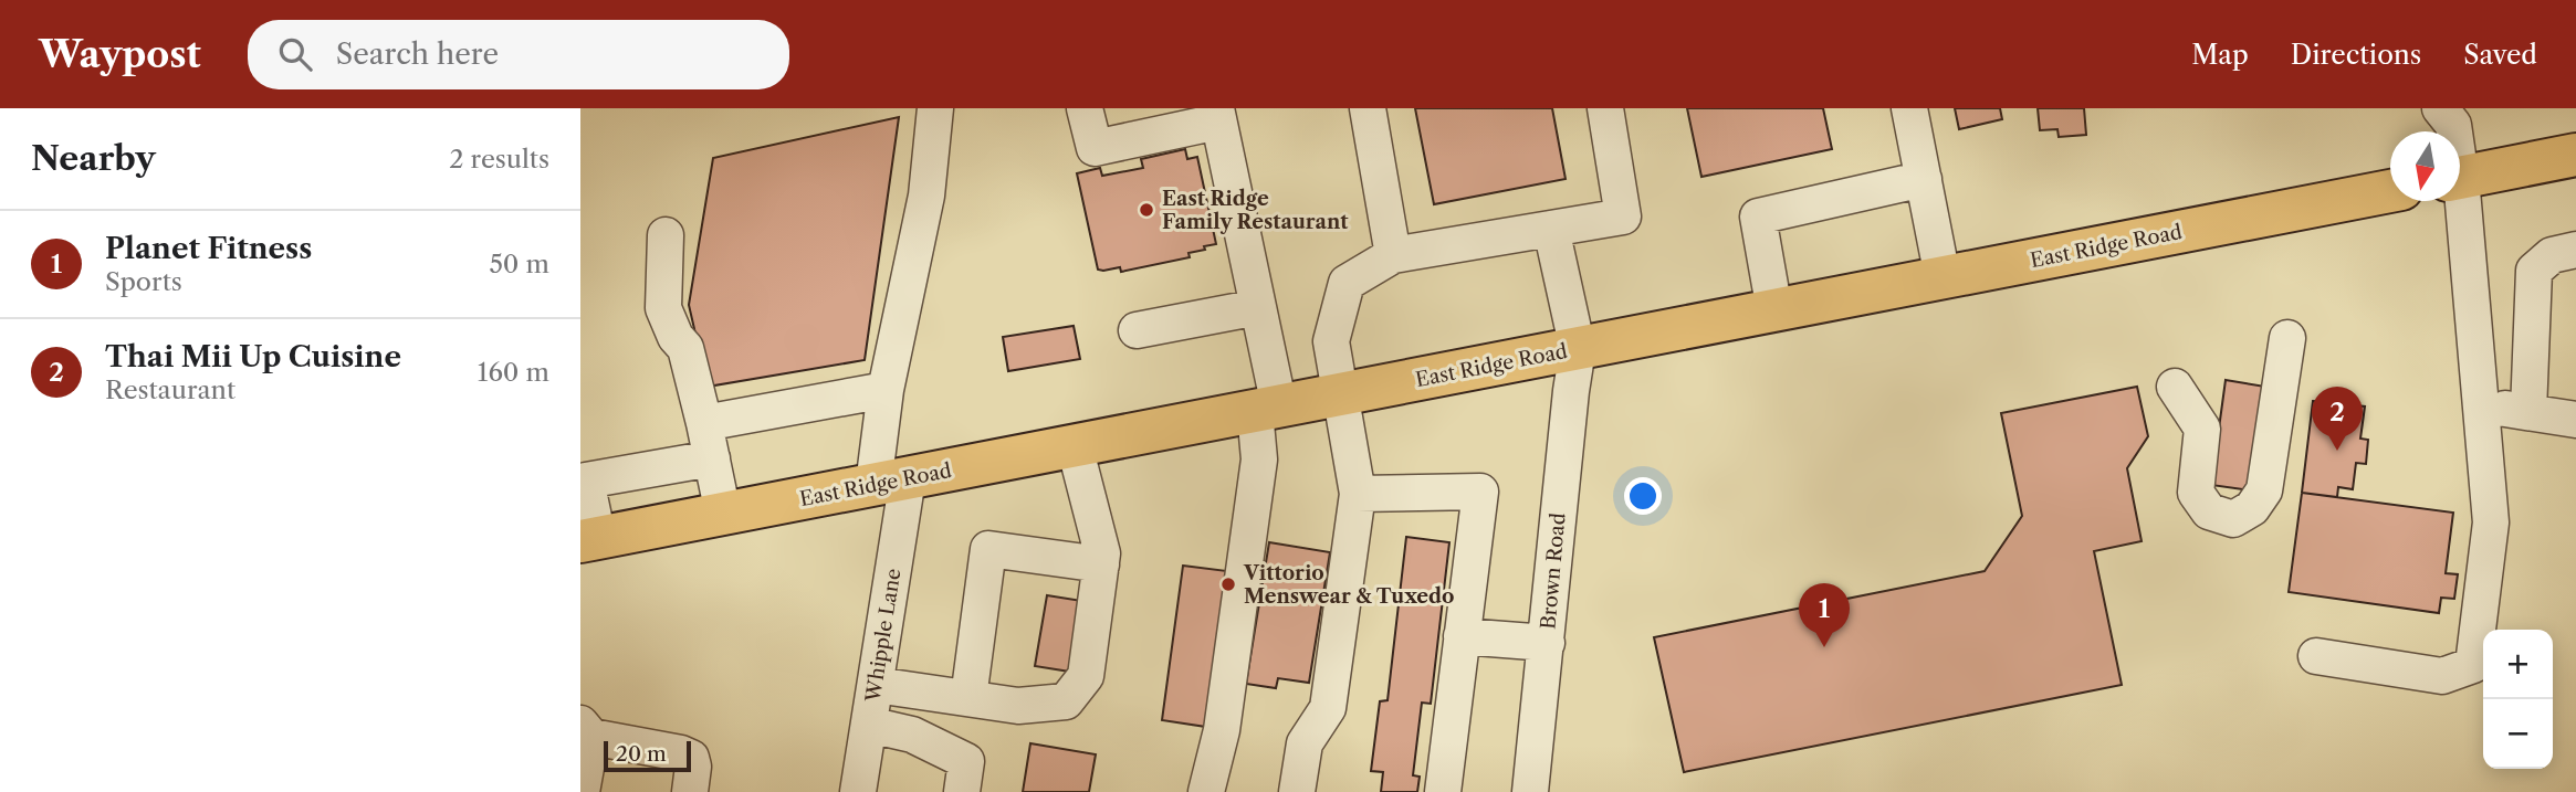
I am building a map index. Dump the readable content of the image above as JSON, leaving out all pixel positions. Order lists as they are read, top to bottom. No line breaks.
{"streets":{"main road":["East Ridge Road"],"street":["Brown Road","Whipple Lane"]},"crossings":[["East Ridge Road","Brown Road"],["East Ridge Road","Whipple Lane"]],"places":["East Ridge Family Restaurant","Vittorio Menswear & Tuxedo"],"scale_bar":"20 m","north":"bottom","page":{"header":"Waypost","search":"Search here","nav":["Map","Directions","Saved"],"heading":["Nearby","2 results"],"list":[{"mark":"1","name":"Planet Fitness","note":"Sports","value":"50 m"},{"mark":"2","name":"Thai Mii Up Cuisine","note":"Restaurant","value":"160 m"}],"pins":["2","1"],"map_buttons":["+","−"],"scale":"20 m"}}
